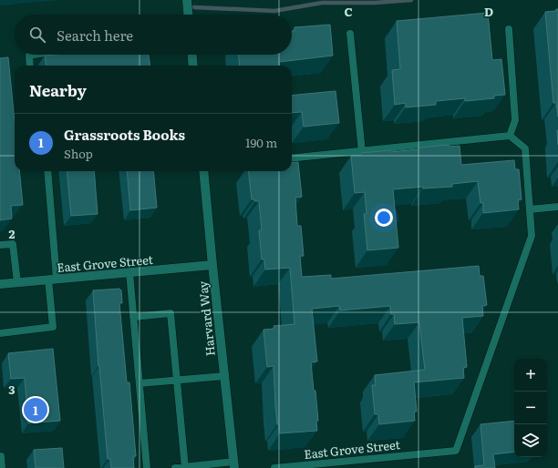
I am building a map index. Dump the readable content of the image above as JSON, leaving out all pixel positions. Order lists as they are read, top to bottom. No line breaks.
{"streets":{"street":["East Grove Street","Harvard Way"]},"crossings":[["East Grove Street","Harvard Way"]],"page":{"search":"Search here","heading":"Nearby","list":[{"mark":"1","name":"Grassroots Books","note":"Shop","value":"190 m"}],"map_buttons":["+","−"],"pins":"1"},"grid":{"columns":["C","D"],"rows":["2","3"]}}
